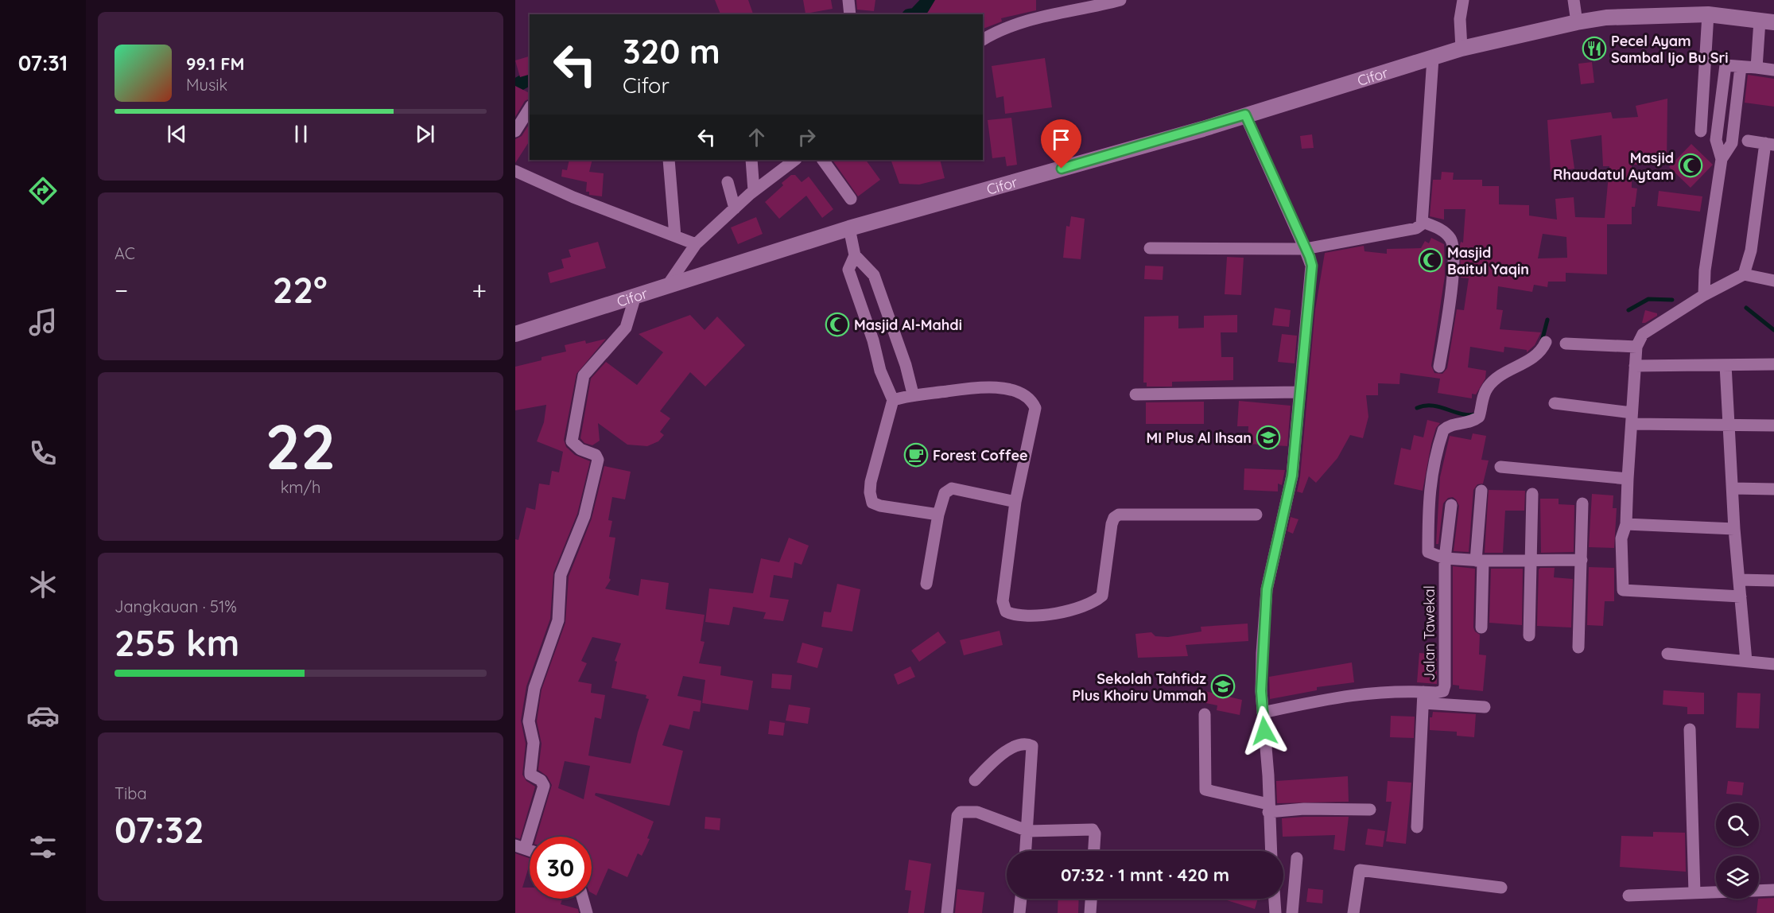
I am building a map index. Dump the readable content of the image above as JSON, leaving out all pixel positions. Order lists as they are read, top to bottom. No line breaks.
{"streets":{"street":["Cifor","Jalan Tawekal"]},"places":{"restaurant":["Pecel Ayam Sambal Ijo Bu Sri"],"mosque":["Masjid Rhaudatul Aytam","Masjid Baitul Yaqin","Masjid Al-Mahdi"],"school or university":["MI Plus Al Ihsan","Sekolah Tahfidz Plus Khoiru Ummah"],"cafe":["Forest Coffee"]},"page":{"tabs":"07:31","turn":["320 m","Cifor"],"song":["99.1 FM","Musik"],"tile":["AC",["22","km/h"],["Jangkauan · 51%","255 km"],["Tiba","07:32"]],"heat":["−","22°","+"],"limit":"30","trip":"07:32 · 1 mnt · 420 m"}}
